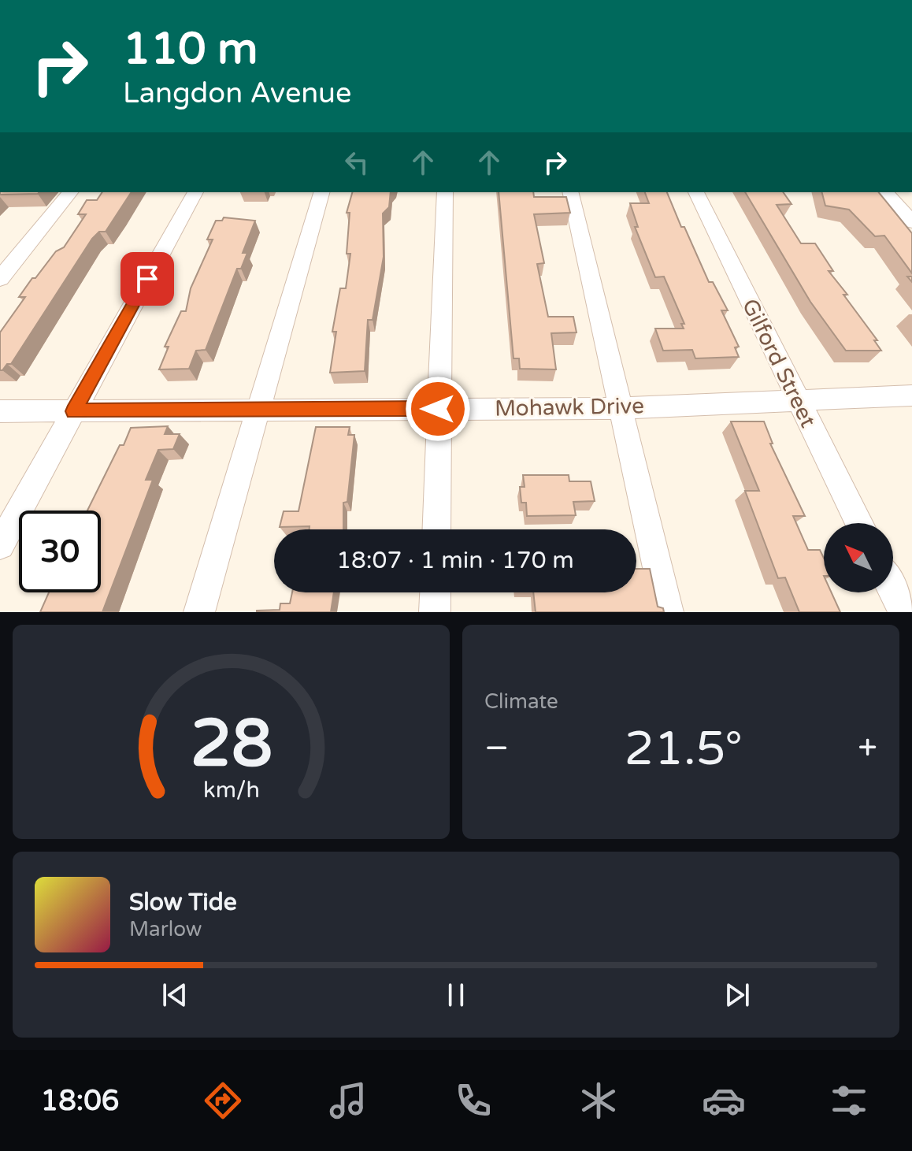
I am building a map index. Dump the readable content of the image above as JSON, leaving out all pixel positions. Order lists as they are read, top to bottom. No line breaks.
{"streets":{"street":["Gilford Street","Mohawk Drive"]},"crossings":[["Gilford Street","Mohawk Drive"]],"north":"top left","page":{"turn":["110 m","Langdon Avenue"],"limit":"30","trip":"18:07 · 1 min · 170 m","tile":"Climate","heat":["−","21.5°","+"],"song":["Slow Tide","Marlow"],"tabs":"18:06","gauge":["28","km/h"]}}
